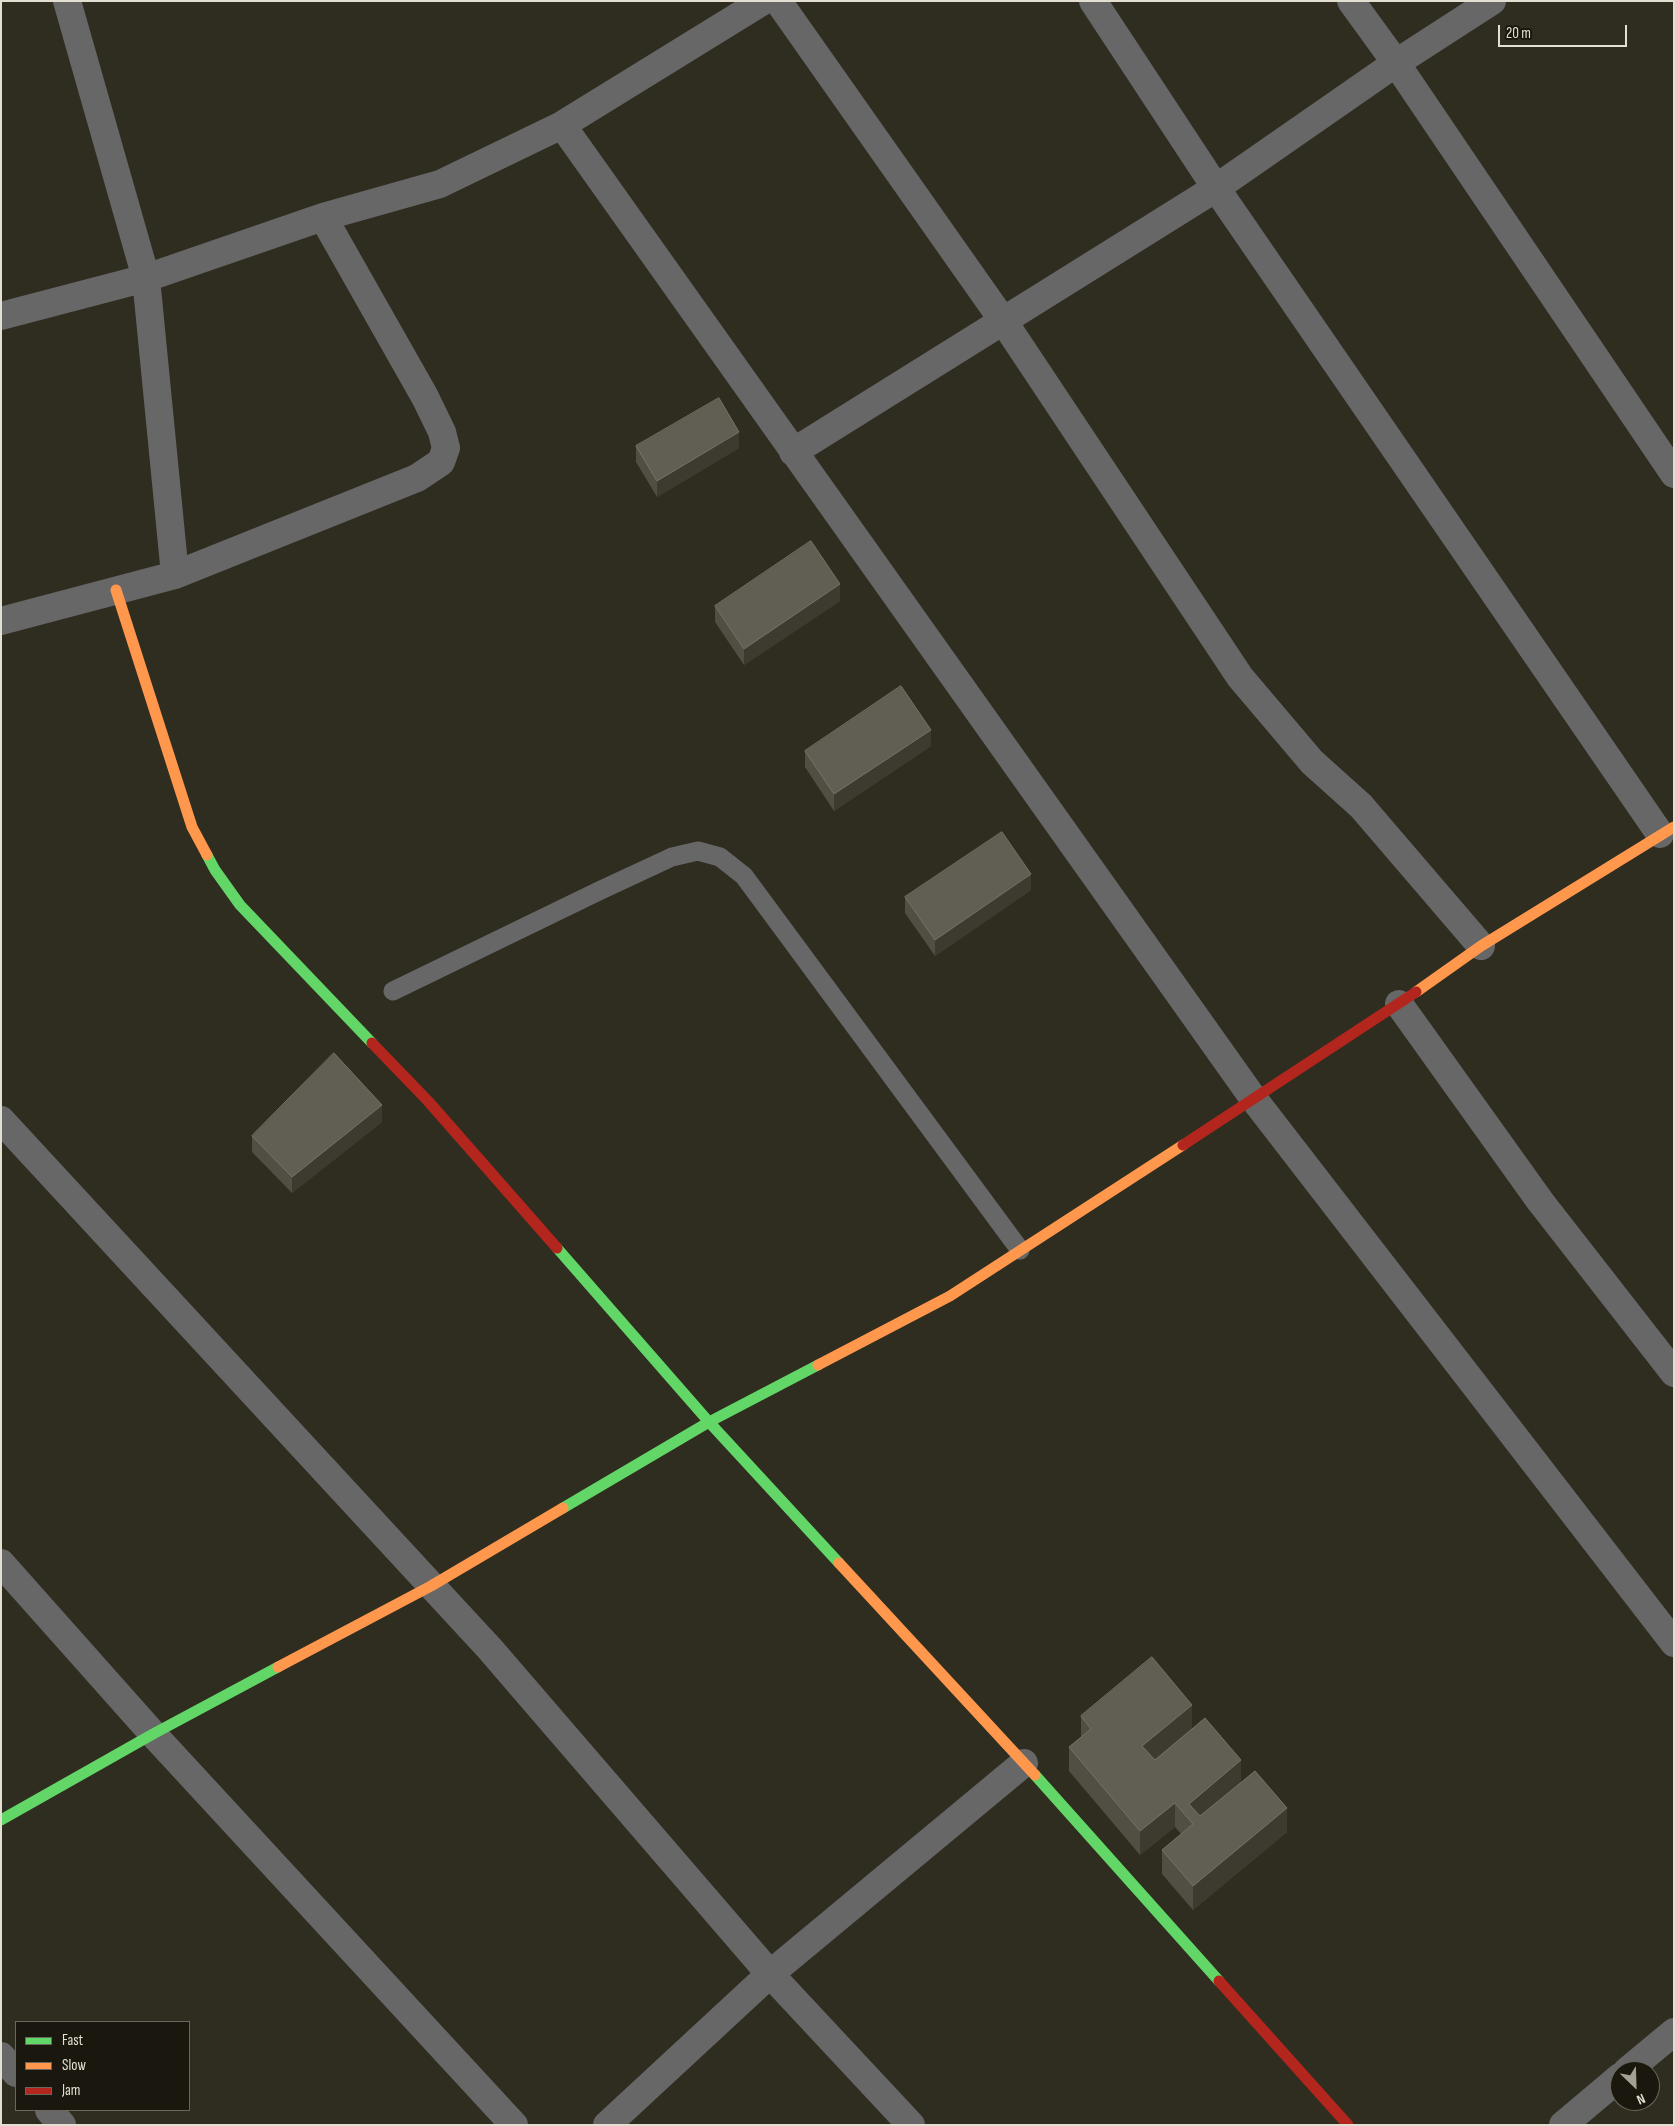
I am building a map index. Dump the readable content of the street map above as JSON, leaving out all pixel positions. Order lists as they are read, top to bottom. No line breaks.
{"legend":["Fast","Slow","Jam"],"scale_bar":"20 m","north":"bottom right"}
